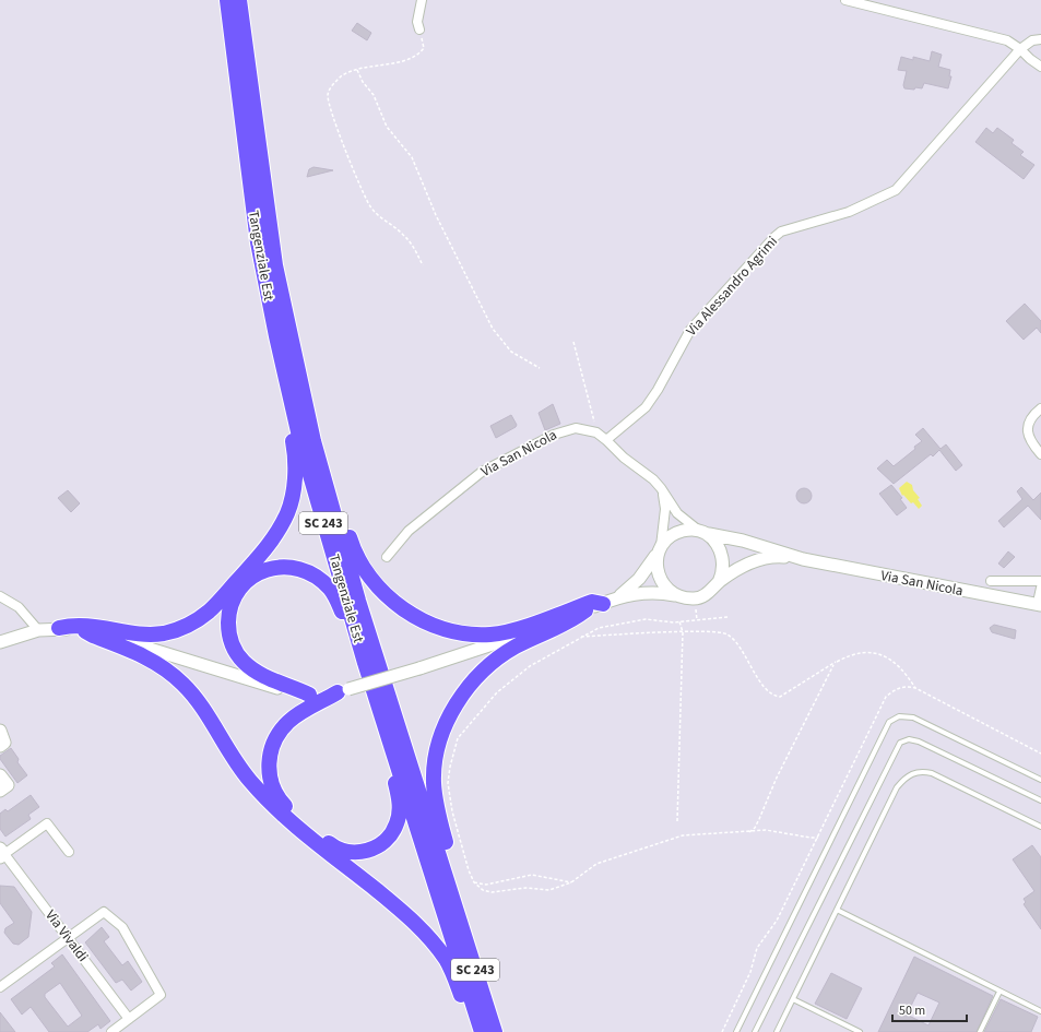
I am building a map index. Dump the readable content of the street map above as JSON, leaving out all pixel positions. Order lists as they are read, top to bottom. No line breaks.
{"streets":{"highway":["Tangenziale Est","SC 243"],"street":["Via Alessandro Agrimi","Via San Nicola","Via Vivaldi"]},"crossings":[["Via Alessandro Agrimi","Via San Nicola"]],"scale_bar":"50 m"}
